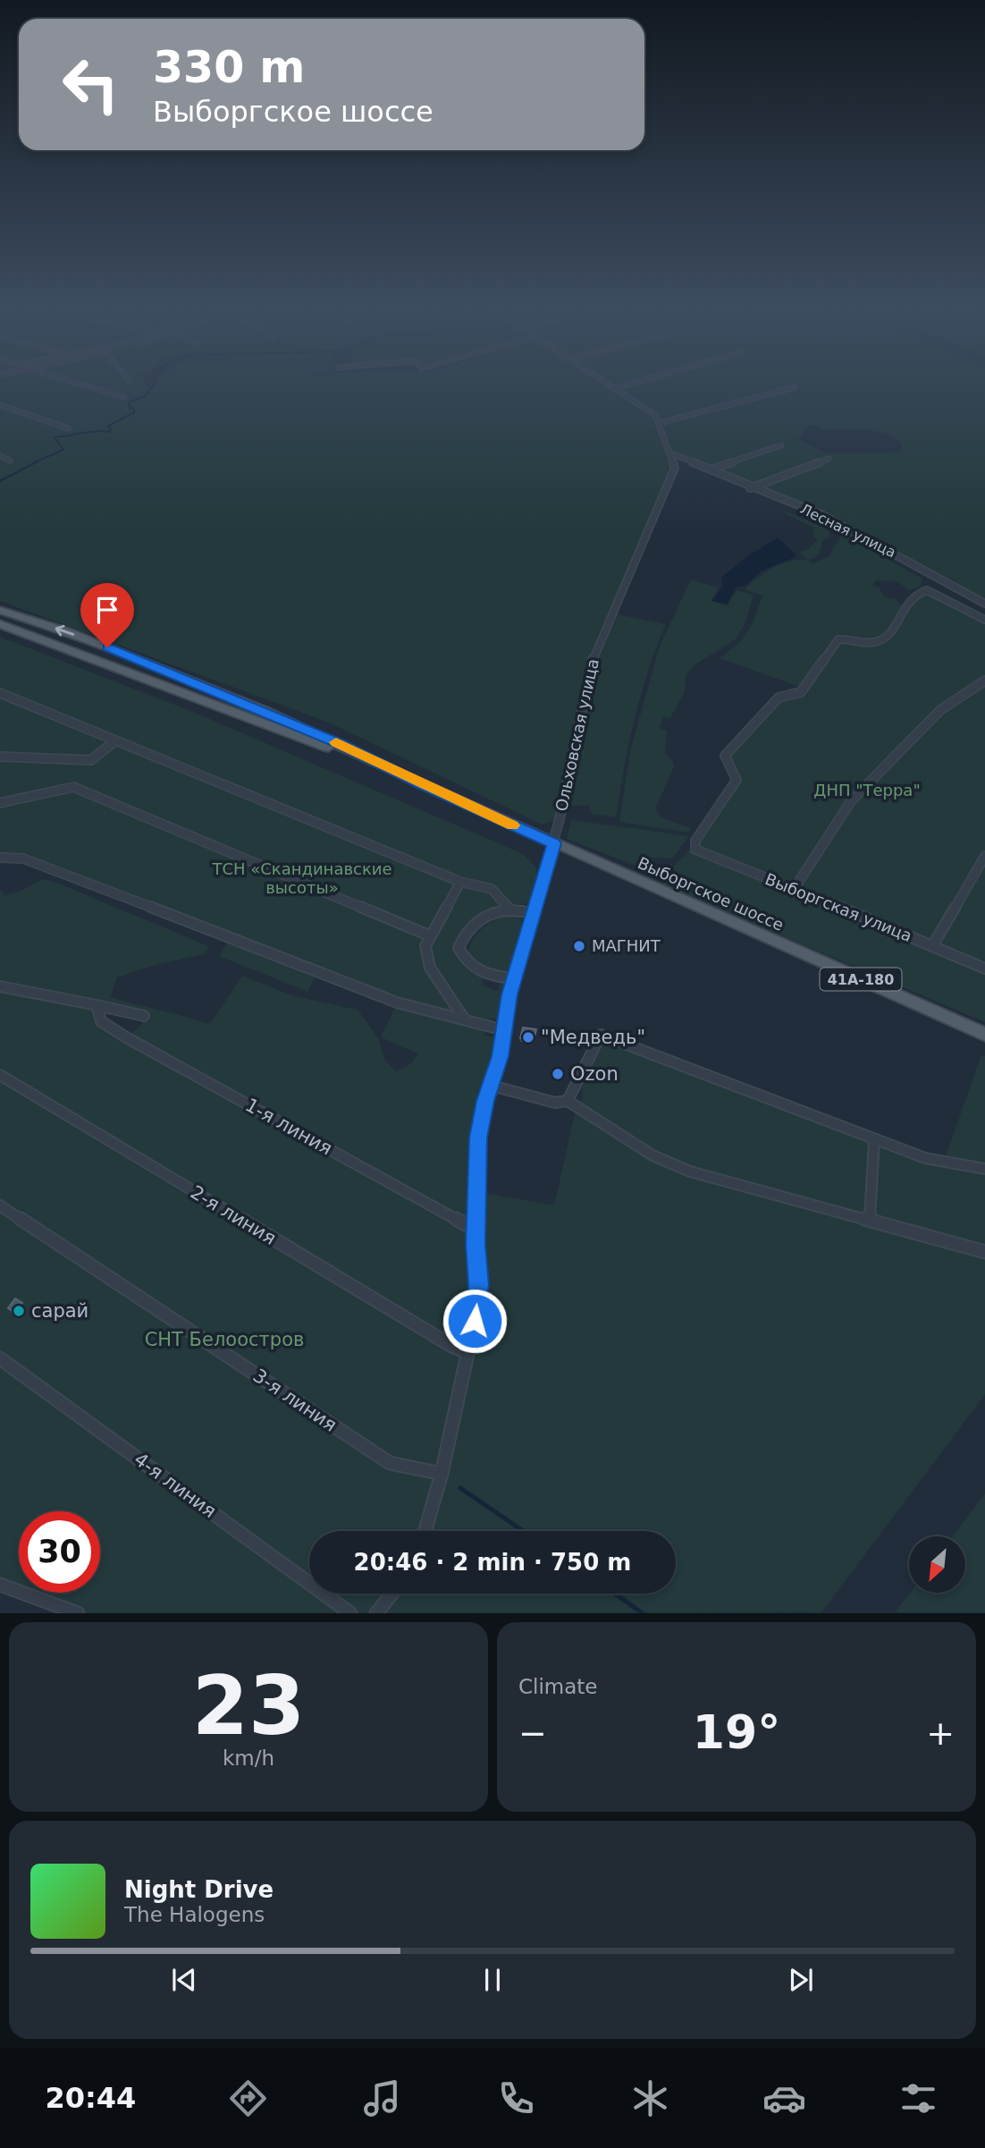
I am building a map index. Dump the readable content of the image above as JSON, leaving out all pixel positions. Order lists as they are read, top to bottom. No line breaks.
{"streets":{"main road":["Выборгское шоссе","41А-180"],"street":["Лесная улица","Ольховская улица","Выборгская улица","1-я линия","2-я линия","3-я линия","4-я линия"]},"crossings":[["Лесная улица","Ольховская улица"],["Ольховская улица","Выборгское шоссе"],["Ольховская улица","1-я линия"],["Ольховская улица","2-я линия"],["Ольховская улица","3-я линия"]],"parks":["ДНП \"Терра\"","ТСН «Скандинавские высоты»","СНТ Белоостров"],"places":["МАГНИТ","\"Медведь\"","Ozon","сарай"],"north":"bottom left","page":{"turn":["330 m","Выборгское шоссе"],"limit":"30","trip":"20:46 · 2 min · 750 m","tile":[["23","km/h"],"Climate"],"heat":["−","19°","+"],"song":["Night Drive","The Halogens"],"tabs":"20:44"}}
